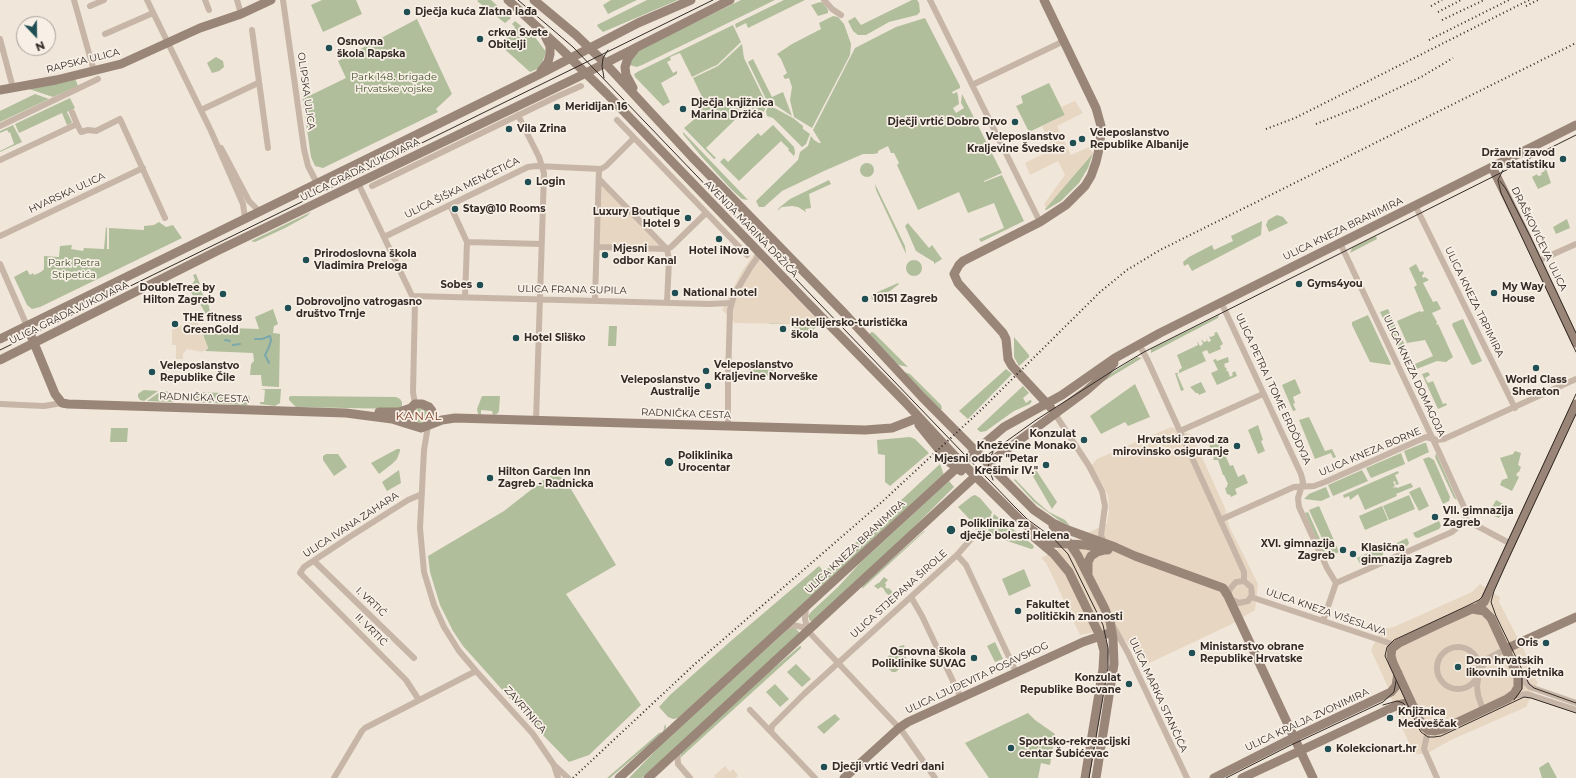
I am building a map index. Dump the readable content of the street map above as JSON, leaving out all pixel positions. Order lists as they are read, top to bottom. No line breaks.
{"streets":{"main road":["RAPSKA ULICA","ULICA GRADA VUKOVARA","AVENIJA MARINA DRŽIĆA","ULICA KNEZA BRANIMIRA","DRAŠKOVIĆEVA ULICA","RADNIČKA CESTA","ULICA LJUDEVITA POSAVSKOG","ULICA KRALJA ZVONIMIRA"],"street":["OLIPSKA ULICA","ULICA ŠIŠKA MENČETIĆA","HVARSKA ULICA","ULICA FRANA SUPILA","ULICA KNEZA TRPIMIRA","ULICA KNEZA DOMAGOJA","ULICA PETRA I TOME ERDÖDYJA","ULICA KNEZA BORNE","ULICA IVANA ZAHARA","ULICA STJEPANA ŠIROLE","I. VRTIĆ","ULICA KNEZA VIŠESLAVA","II. VRTIĆ","ULICA MARKA STANČIĆA","ZAVRTNICA"]},"crossings":[["OLIPSKA ULICA","ULICA GRADA VUKOVARA"],["ULICA GRADA VUKOVARA","AVENIJA MARINA DRŽIĆA"],["AVENIJA MARINA DRŽIĆA","ULICA KNEZA BRANIMIRA"],["ULICA KNEZA BRANIMIRA","DRAŠKOVIĆEVA ULICA"],["ULICA KNEZA BRANIMIRA","ULICA KNEZA TRPIMIRA"],["ULICA KNEZA BRANIMIRA","ULICA KNEZA DOMAGOJA"],["ULICA KNEZA BRANIMIRA","ULICA PETRA I TOME ERDÖDYJA"],["ULICA KNEZA TRPIMIRA","ULICA KNEZA BORNE"],["ULICA KNEZA DOMAGOJA","ULICA KNEZA BORNE"],["ULICA PETRA I TOME ERDÖDYJA","ULICA KNEZA BORNE"],["ULICA IVANA ZAHARA","I. VRTIĆ"],["ULICA IVANA ZAHARA","II. VRTIĆ"]],"districts":["KANAL"],"parks":["Park 148. brigade Hrvatske vojske","Park Petra Stipetića"],"places":["Dječja kuća Zlatna lađa","crkva Svete Obitelji","Osnovna škola Rapska","Meridijan 16","Dječja knjižnica Marina Držića","Dječji vrtić Dobro Drvo","Vila Zrina","Veleposlanstvo Republike Albanije","Veleposlanstvo Kraljevine Švedske","Državni zavod za statistiku","Login","Stay@10 Rooms","Luxury Boutique Hotel 9","Hotel iNova","Mjesni odbor Kanal","Prirodoslovna škola Vladimira Preloga","Gyms4you","Sobes","National hotel","My Way House","DoubleTree by Hilton Zagreb","10151 Zagreb","Dobrovoljno vatrogasno društvo Trnje","THE fitness GreenGold","Hotelijersko-turistička škola","Hotel Sliško","World Class Sheraton","Veleposlanstvo Kraljevine Norveške","Veleposlanstvo Republike Čile","Veleposlanstvo Australije","Konzulat Kneževine Monako","Hrvatski zavod za mirovinsko osiguranje","Poliklinika Urocentar","Mjesni odbor \"Petar Krešimir IV.\"","Hilton Garden Inn Zagreb - Radnicka","VII. gimnazija Zagreb","Poliklinika za dječje bolesti Helena","XVI. gimnazija Zagreb","Klasična gimnazija Zagreb","Fakultet političkih znanosti","Oris","Ministarstvo obrane Republike Hrvatske","Osnovna škola Poliklinike SUVAG","Dom hrvatskih likovnih umjetnika","Konzulat Republike Bocvane","Knjižnica Medveščak","Sportsko-rekreacijski centar Šubićevac","Kolekcionart.hr","Dječji vrtić Vedri dani"],"north":"bottom"}
